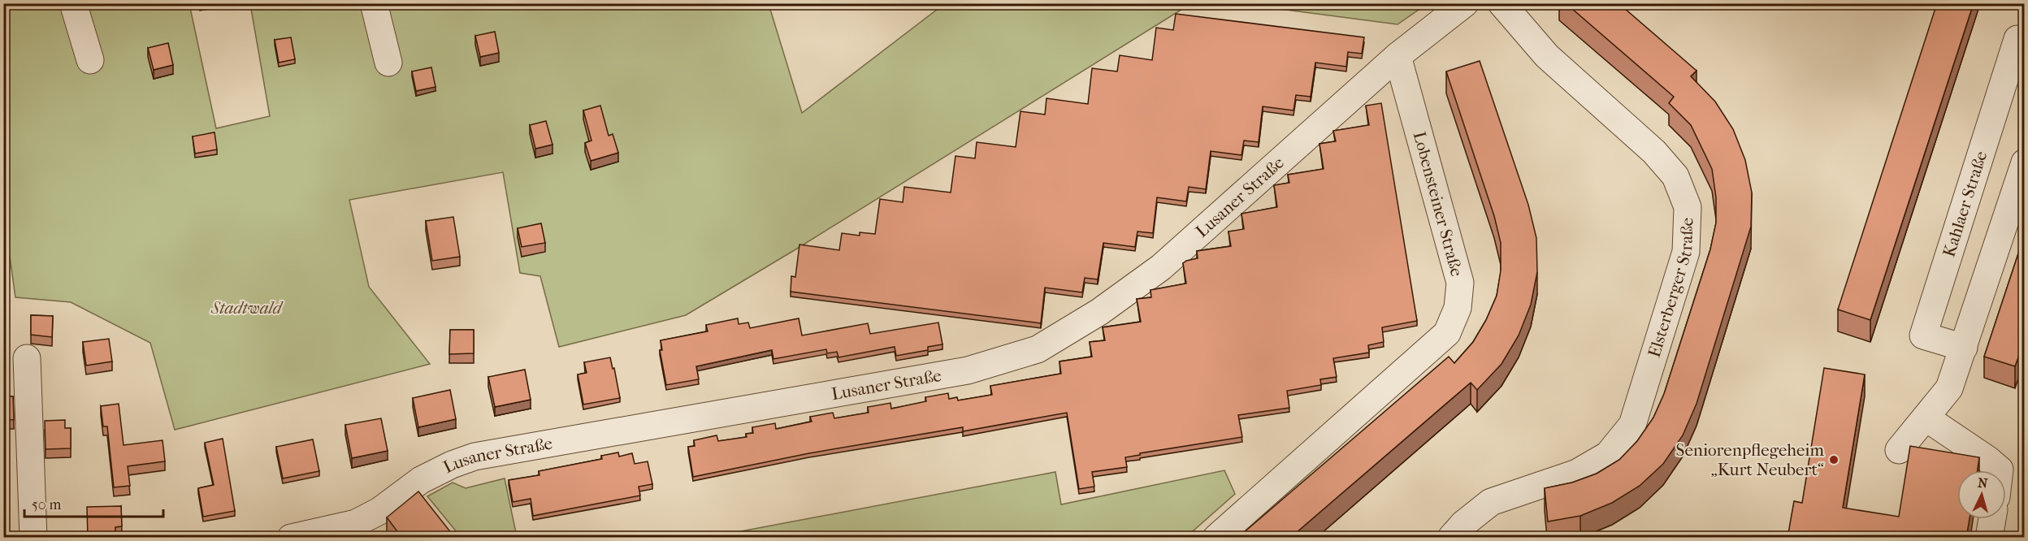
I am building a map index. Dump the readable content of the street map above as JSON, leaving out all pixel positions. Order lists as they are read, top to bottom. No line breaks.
{"streets":{"street":["Lusaner Straße","Lobensteiner Straße","Kahlaer Straße","Elsterberger Straße"]},"crossings":[["Lusaner Straße","Lobensteiner Straße"]],"parks":["Stadtwald"],"places":["Seniorenpflegeheim „Kurt Neubert“"],"scale_bar":"50 m","north":"top"}
